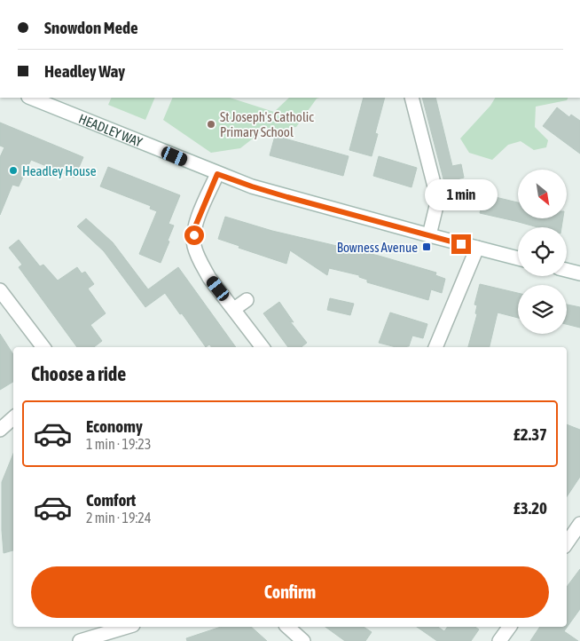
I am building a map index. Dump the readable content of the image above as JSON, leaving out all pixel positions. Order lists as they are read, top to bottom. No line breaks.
{"streets":{"street":["HEADLEY WAY"]},"places":{"other":["St Joseph's Catholic Primary School","Headley House"],"transit":["Bowness Avenue"]},"north":"bottom right","page":{"banner":["Snowdon Mede","Headley Way"],"bubble":"1 min","heading":"Choose a ride","list":[{"name":"Economy","note":"1 min · 19:23","value":"£2.37"},{"name":"Comfort","note":"2 min · 19:24","value":"£3.20"}],"buttons":"Confirm"}}
